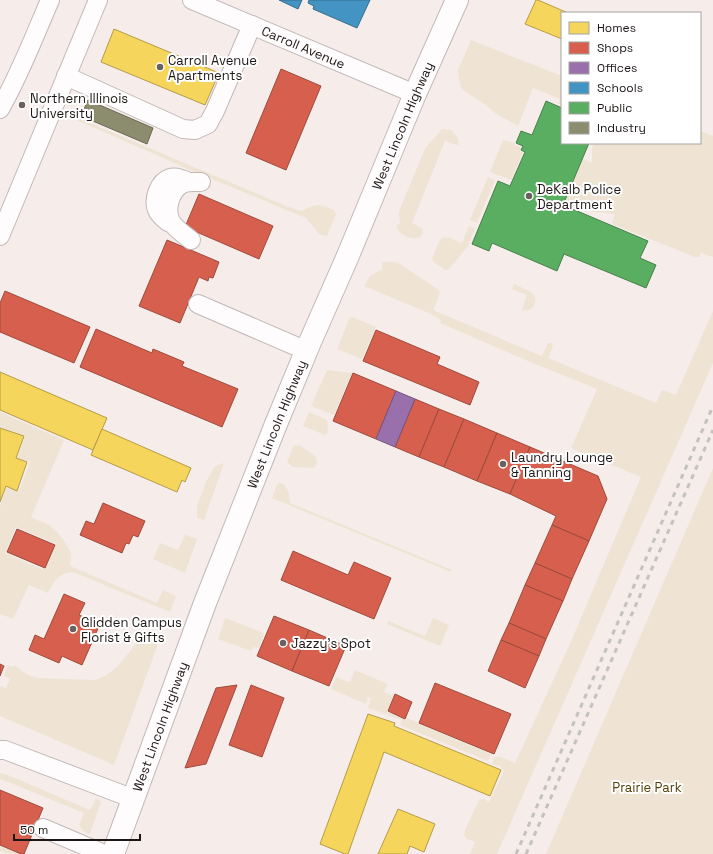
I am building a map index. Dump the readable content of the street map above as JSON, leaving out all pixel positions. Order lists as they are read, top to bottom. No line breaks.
{"streets":{"main road":["West Lincoln Highway"],"street":["Carroll Avenue"]},"crossings":[["Carroll Avenue","West Lincoln Highway"]],"parks":["Prairie Park"],"places":["Carroll Avenue Apartments","Northern Illinois University","DeKalb Police Department","Laundry Lounge & Tanning","Glidden Campus Florist & Gifts","Jazzy's Spot"],"legend":["Homes","Shops","Offices","Schools","Public","Industry"],"scale_bar":"50 m"}
